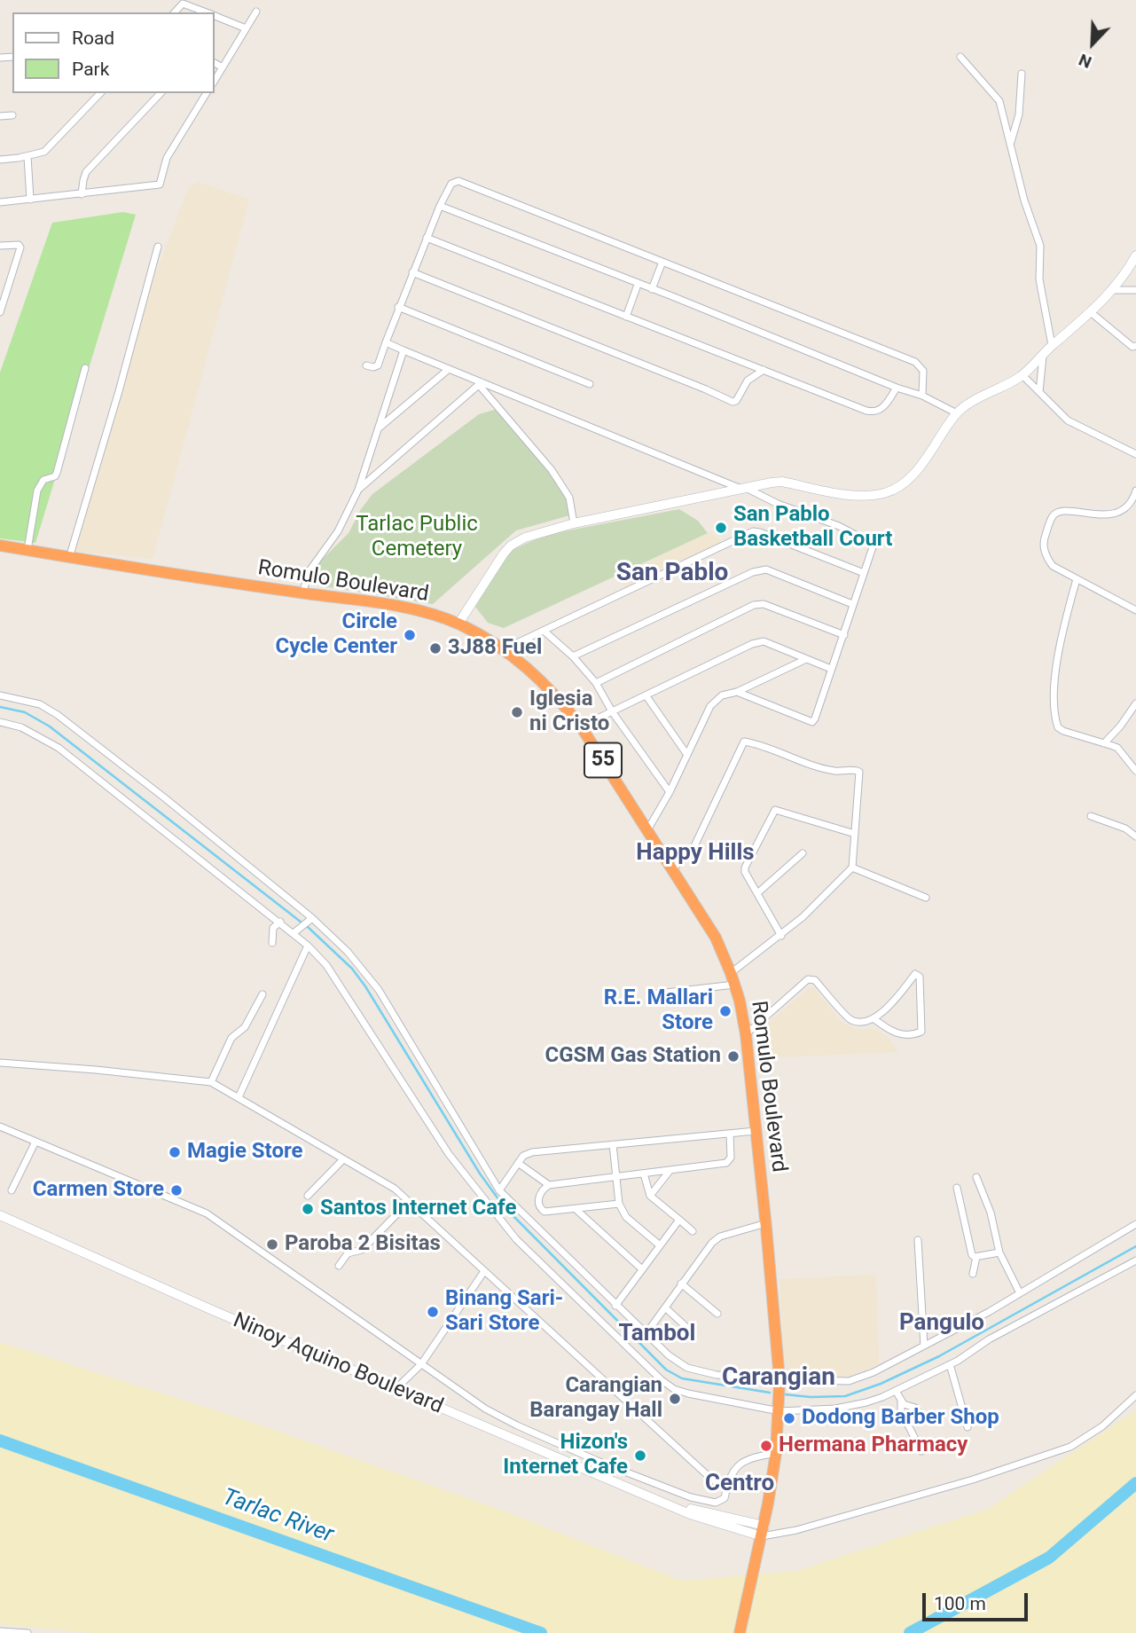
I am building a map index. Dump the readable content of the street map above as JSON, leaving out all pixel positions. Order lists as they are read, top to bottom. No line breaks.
{"streets":{"highway":["Romulo Boulevard","55"],"street":["Ninoy Aquino Boulevard"]},"crossings":[["Romulo Boulevard","Ninoy Aquino Boulevard"]],"districts":["San Pablo","Happy Hills","Pangulo","Tambol","Carangian","Centro"],"water":["Tarlac River"],"parks":["Tarlac Public Cemetery"],"places":["San Pablo Basketball Court","Circle Cycle Center","3J88 Fuel","Iglesia ni Cristo","R.E. Mallari Store","CGSM Gas Station","Magie Store","Carmen Store","Santos Internet Cafe","Paroba 2 Bisitas","Binang Sari- Sari Store","Carangian Barangay Hall","Dodong Barber Shop","Hermana Pharmacy","Hizon's Internet Cafe"],"legend":["Road","Park"],"scale_bar":"100 m","north":"bottom left"}
